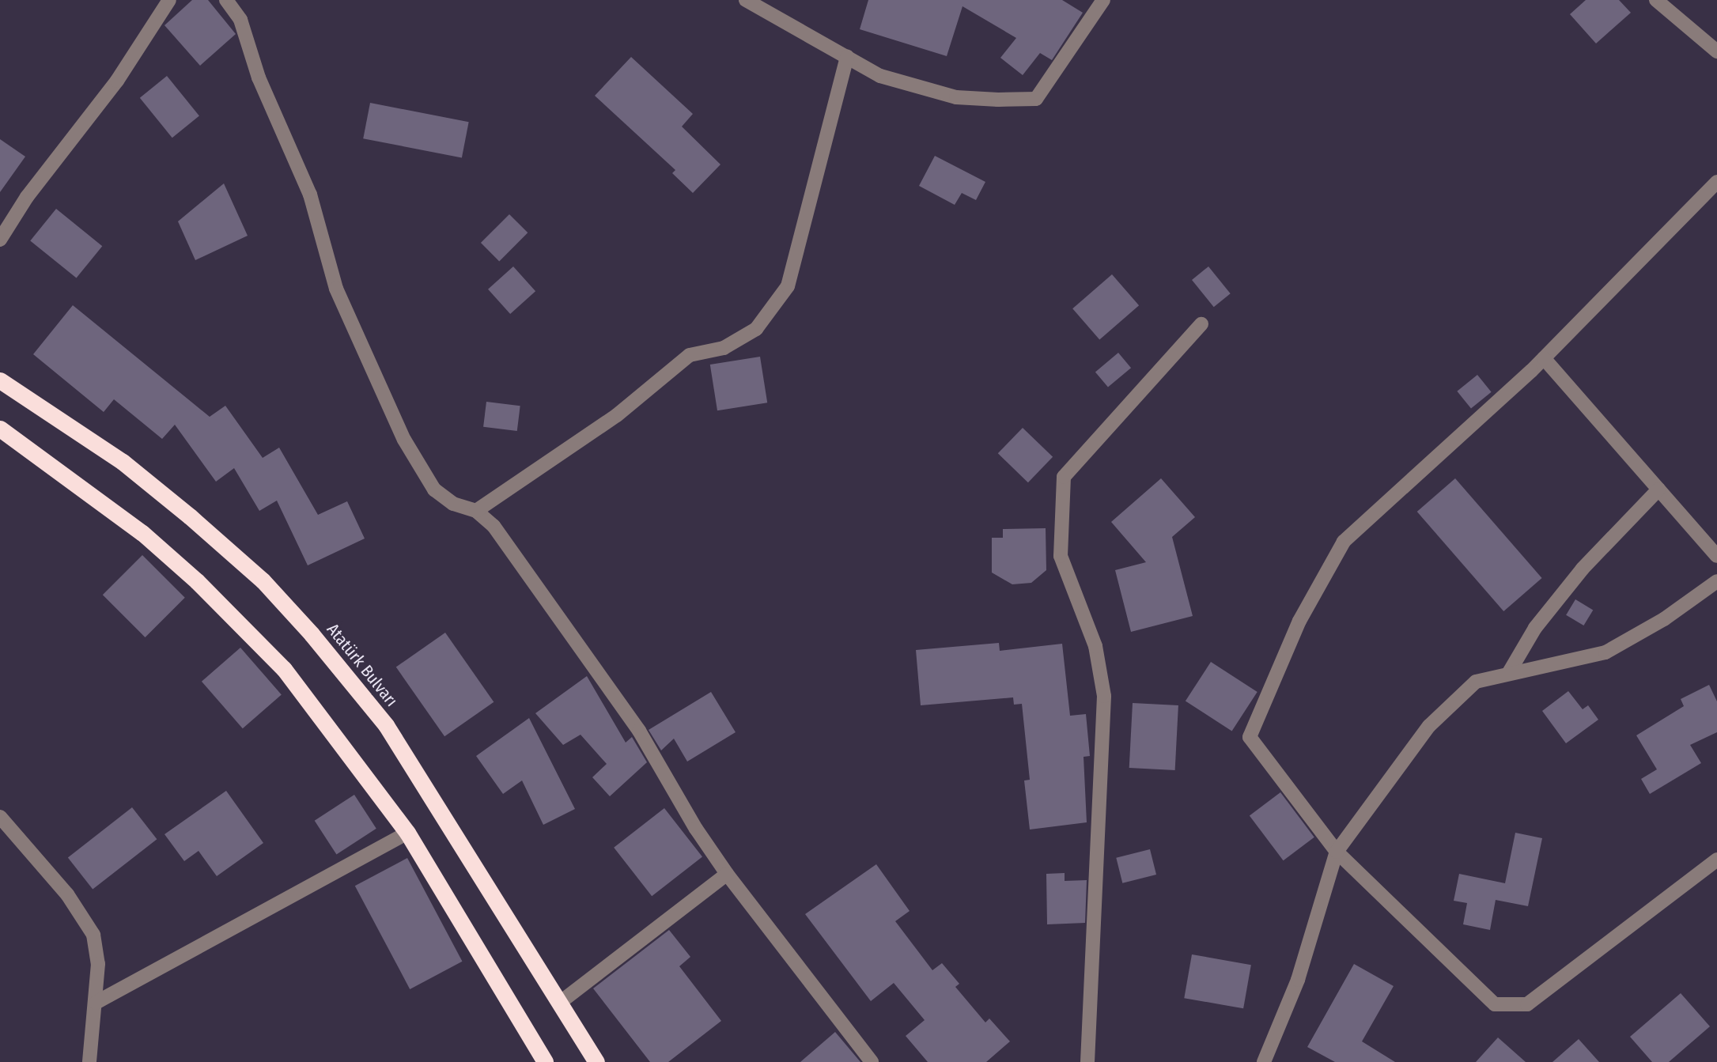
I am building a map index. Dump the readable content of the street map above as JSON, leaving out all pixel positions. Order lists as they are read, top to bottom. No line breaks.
{"streets":{"highway":["Atatürk Bulvarı"]}}
